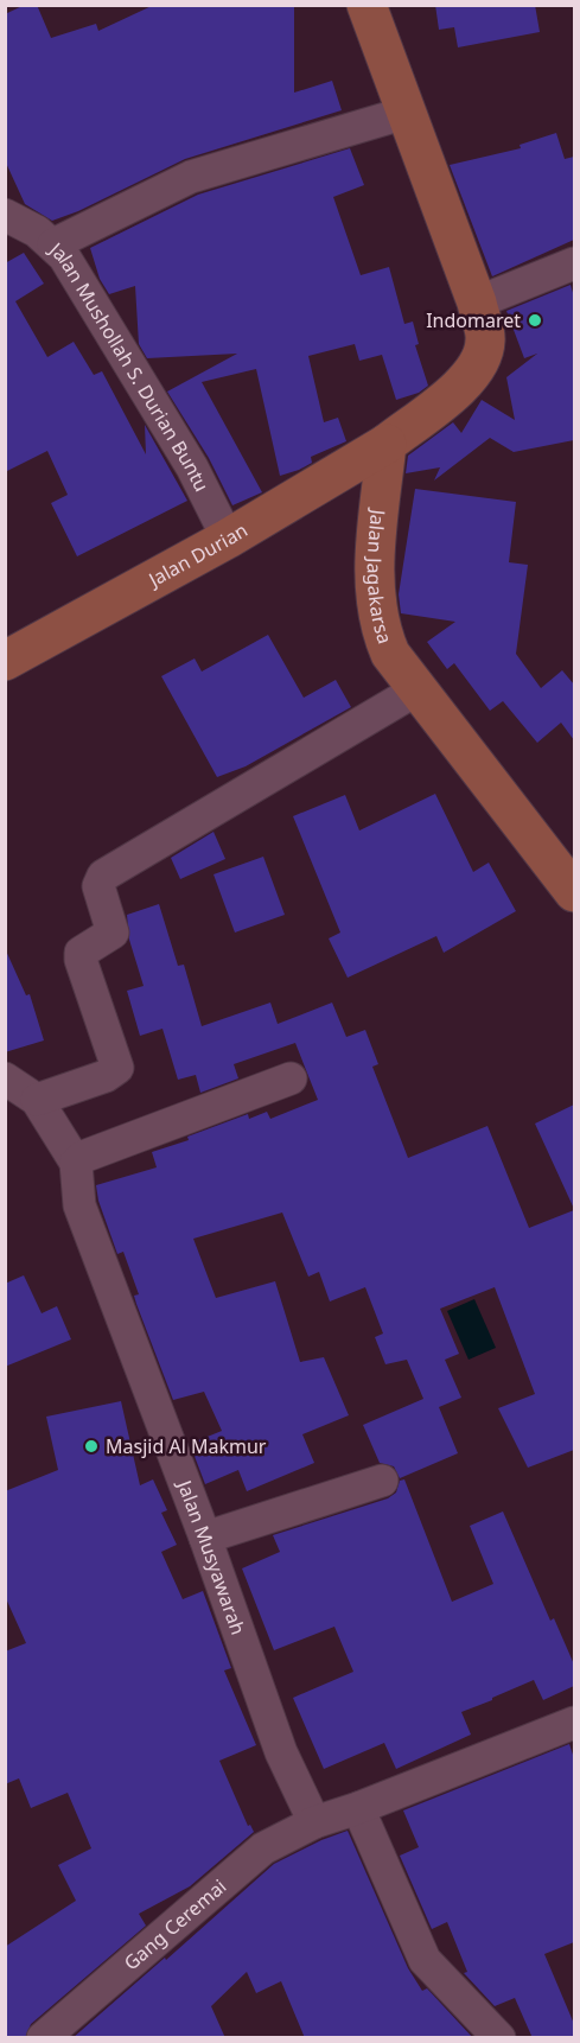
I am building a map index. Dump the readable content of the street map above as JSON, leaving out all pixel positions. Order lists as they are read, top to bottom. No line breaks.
{"streets":{"main road":["Jalan Durian","Jalan Jagakarsa"],"street":["Jalan Mushollah S. Durian Buntu","Jalan Musyawarah","Gang Ceremai"]},"crossings":[["Jalan Mushollah S. Durian Buntu","Jalan Durian"],["Jalan Durian","Jalan Jagakarsa"],["Jalan Musyawarah","Gang Ceremai"]],"places":["Indomaret","Masjid Al Makmur"]}
